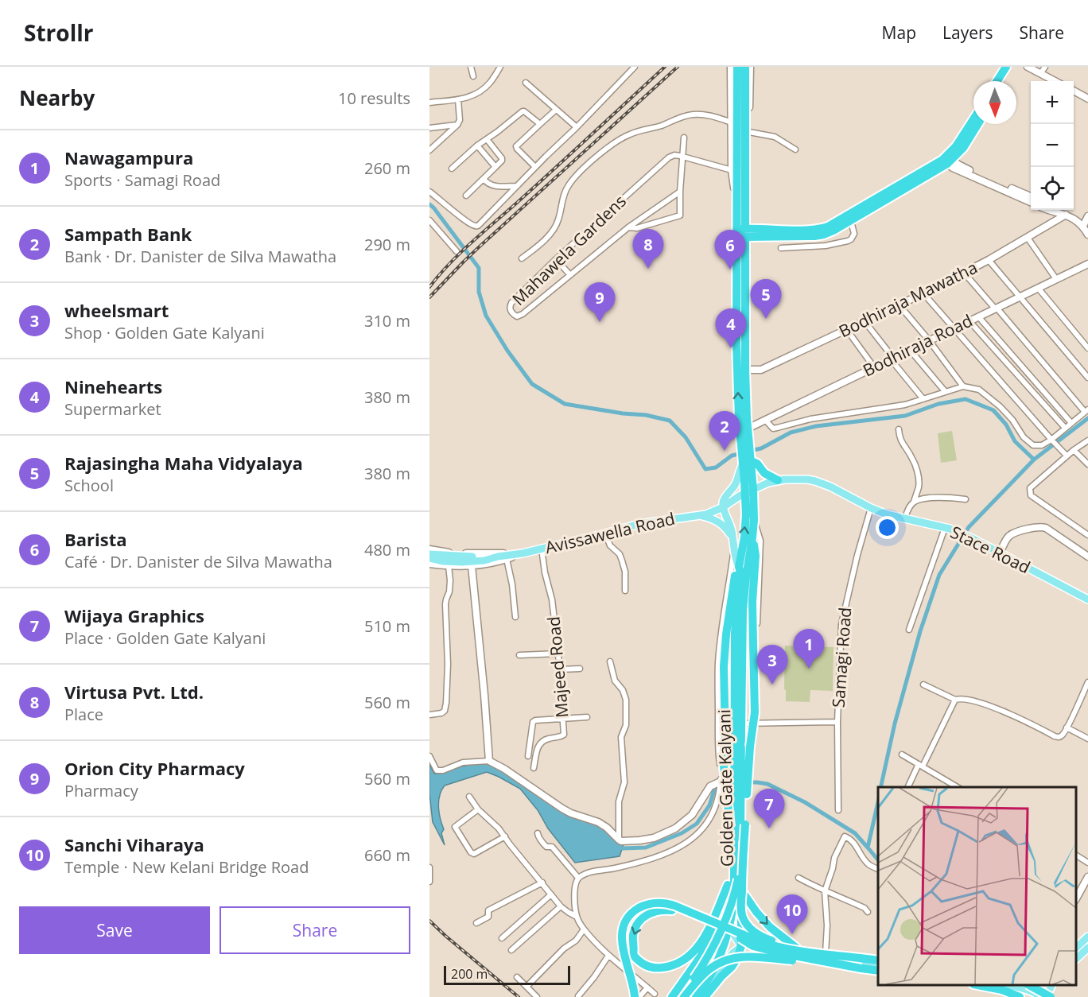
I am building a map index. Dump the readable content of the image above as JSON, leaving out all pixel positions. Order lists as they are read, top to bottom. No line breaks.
{"streets":{"highway":["Golden Gate Kalyani"],"main road":["Avissawella Road","Stace Road"],"street":["Mahawela Gardens","Bodhiraja Mawatha","Bodhiraja Road","Samagi Road","Majeed Road"]},"crossings":[["Avissawella Road","Stace Road"],["Avissawella Road","Majeed Road"],["Stace Road","Samagi Road"]],"scale_bar":"200 m","north":"bottom","page":{"header":"Strollr","nav":["Map","Layers","Share"],"heading":["Nearby","10 results"],"map_buttons":["+","−"],"list":[{"mark":"1","name":"Nawagampura","note":"Sports · Samagi Road","value":"260 m"},{"mark":"2","name":"Sampath Bank","note":"Bank · Dr. Danister de Silva Mawatha","value":"290 m"},{"mark":"3","name":"wheelsmart","note":"Shop · Golden Gate Kalyani","value":"310 m"},{"mark":"4","name":"Ninehearts","note":"Supermarket","value":"380 m"},{"mark":"5","name":"Rajasingha Maha Vidyalaya","note":"School","value":"380 m"},{"mark":"6","name":"Barista","note":"Café · Dr. Danister de Silva Mawatha","value":"480 m"},{"mark":"7","name":"Wijaya Graphics","note":"Place · Golden Gate Kalyani","value":"510 m"},{"mark":"8","name":"Virtusa Pvt. Ltd.","note":"Place","value":"560 m"},{"mark":"9","name":"Orion City Pharmacy","note":"Pharmacy","value":"560 m"},{"mark":"10","name":"Sanchi Viharaya","note":"Temple · New Kelani Bridge Road","value":"660 m"}],"pins":["8","6","5","9","4","2","1","3","7","10"],"buttons":["Save","Share"],"scale":"200 m"}}
